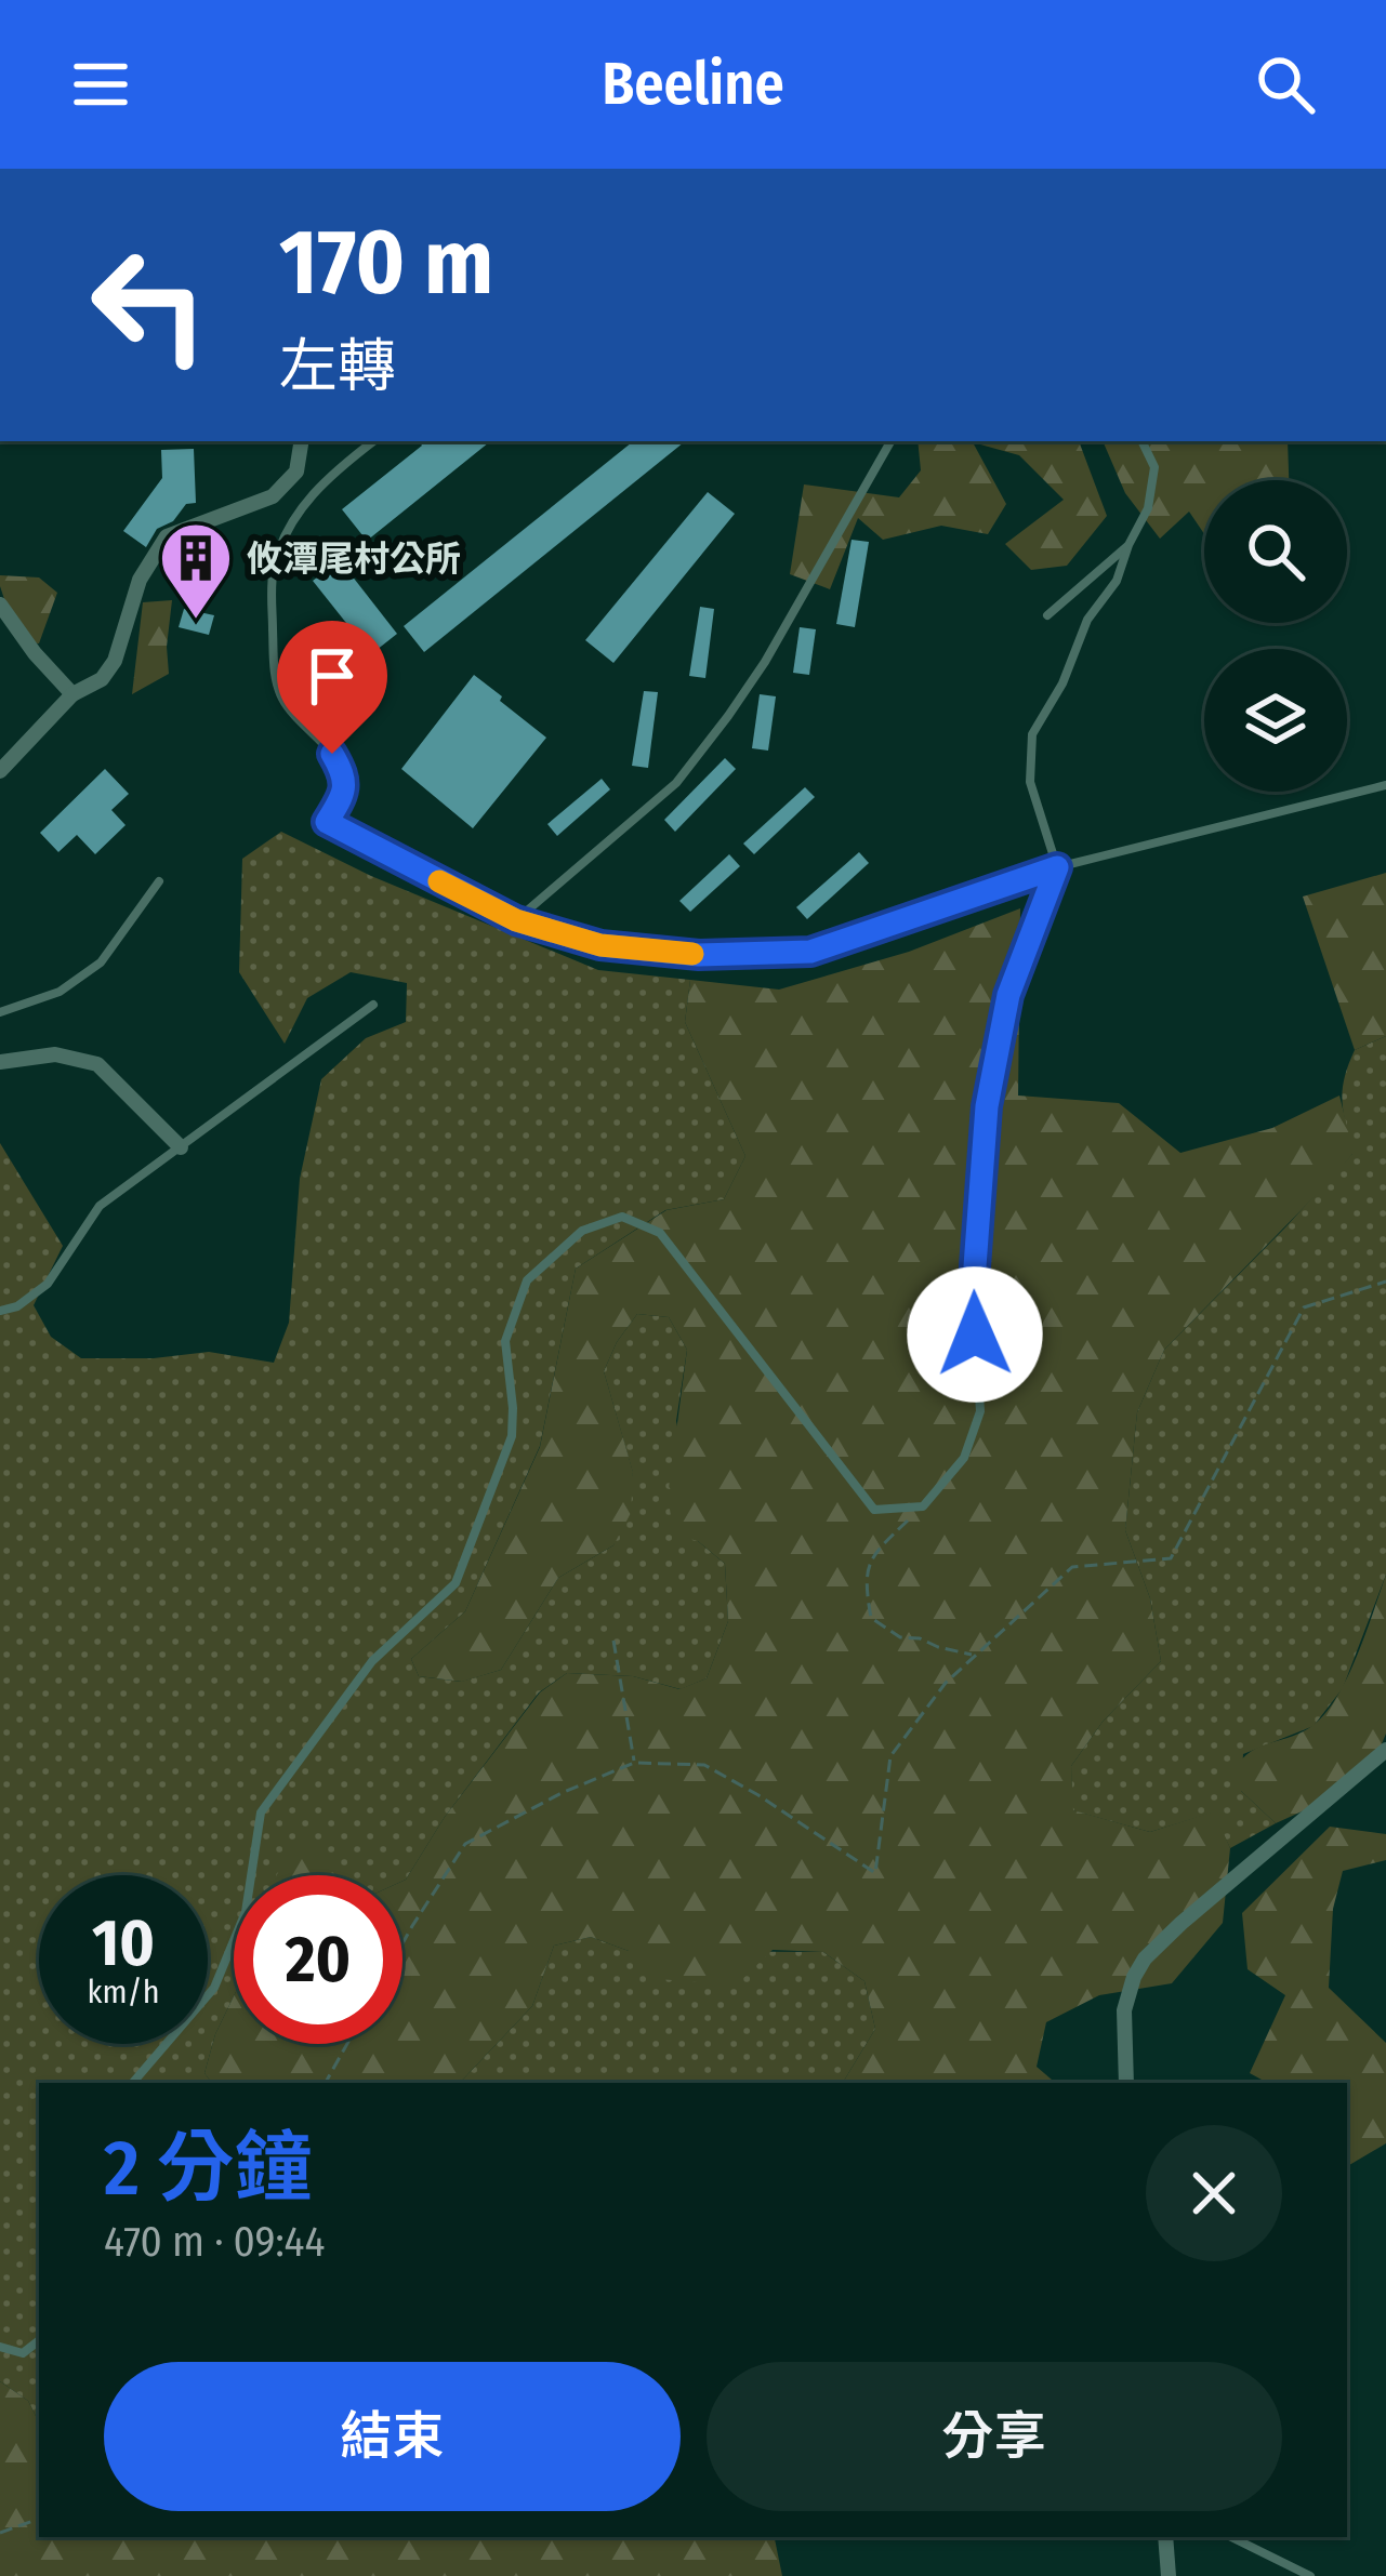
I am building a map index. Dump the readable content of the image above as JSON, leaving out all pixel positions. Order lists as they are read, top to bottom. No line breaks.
{"places":{"building":["攸潭尾村公所"]},"page":{"header":"Beeline","turn":["170 m","左轉"],"speed":"10 km/h","limit":"20","heading":["2 分鐘","470 m · 09:44"],"buttons":["結束","分享"]}}
